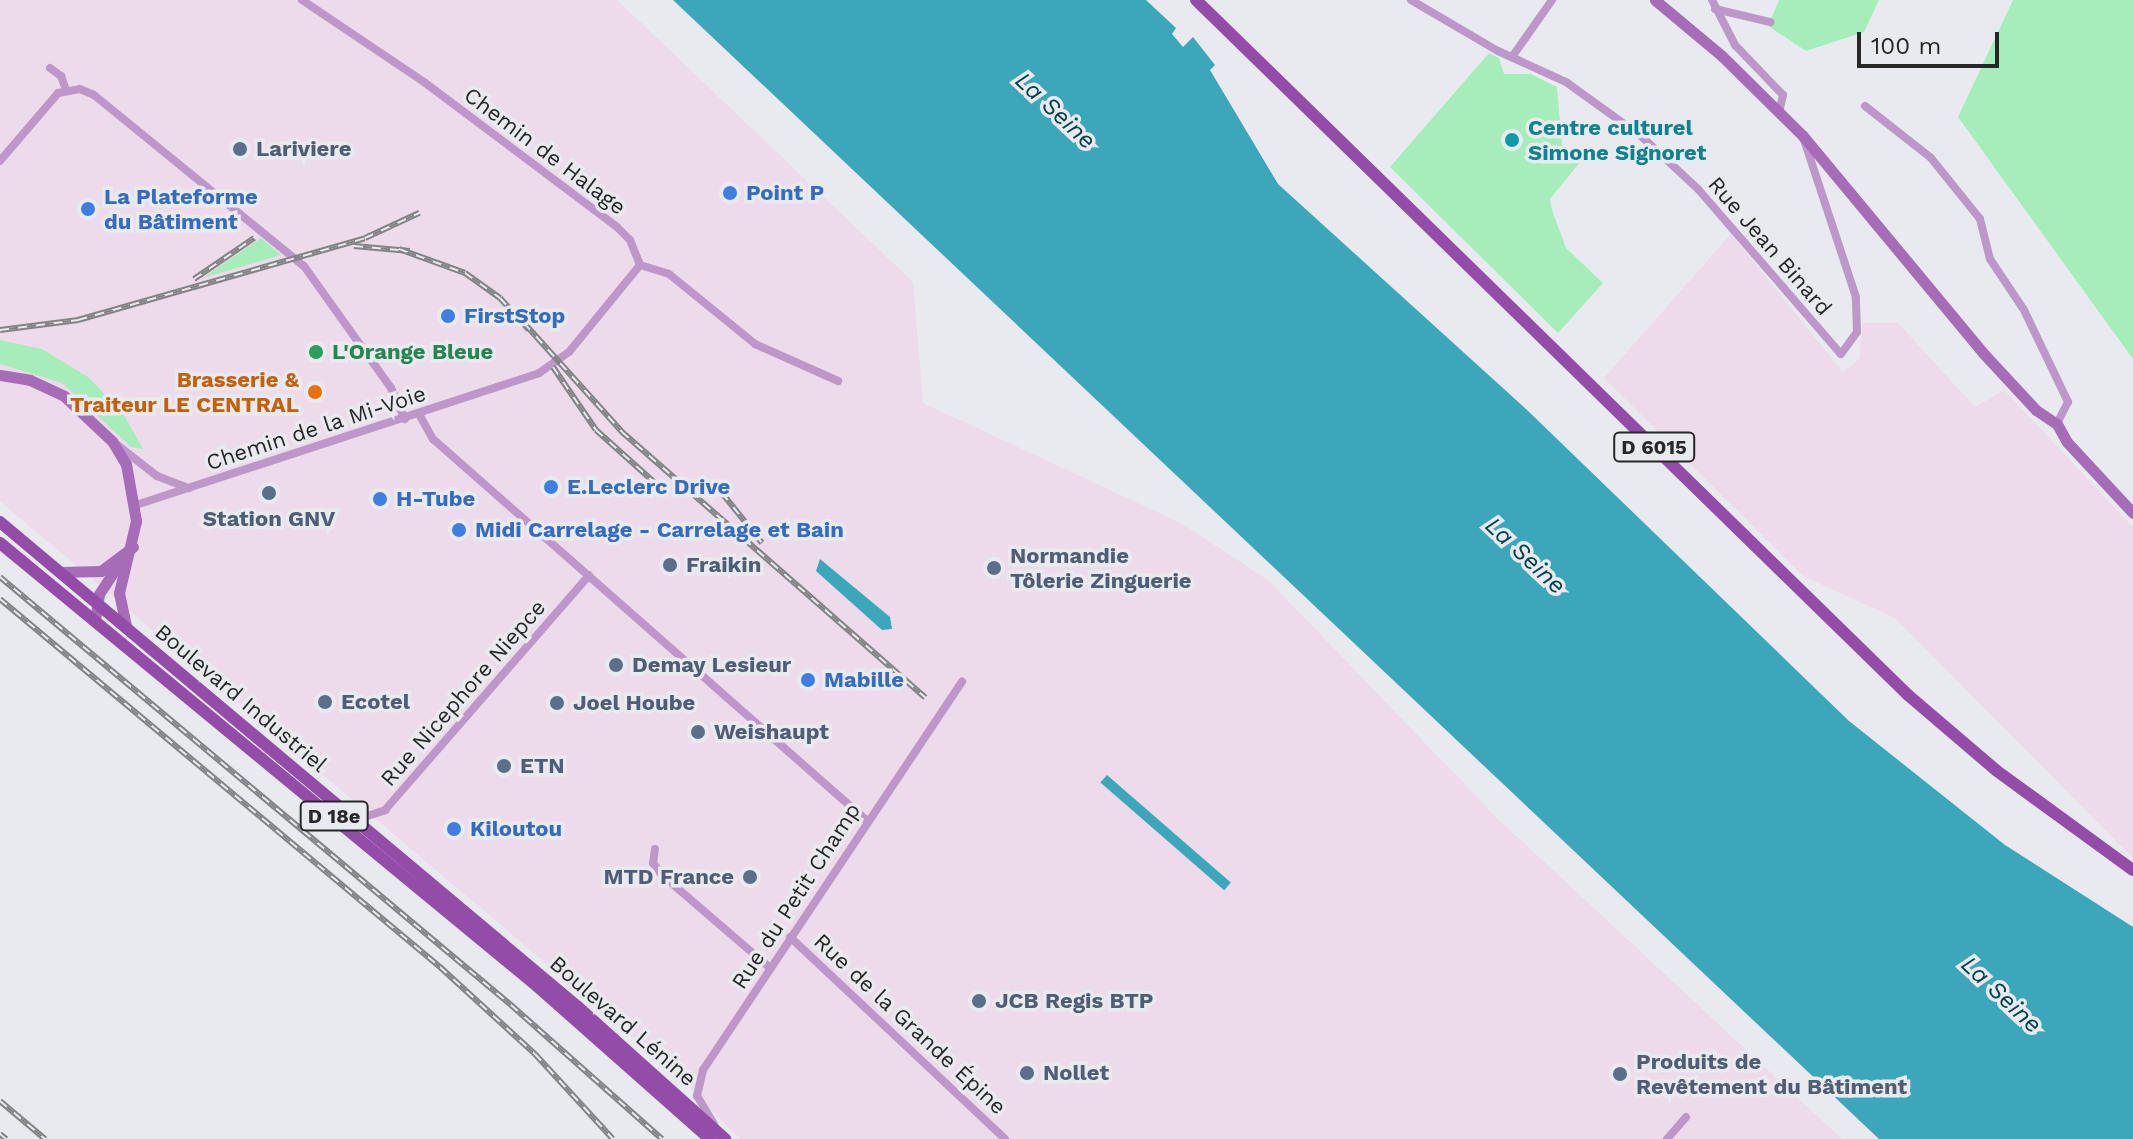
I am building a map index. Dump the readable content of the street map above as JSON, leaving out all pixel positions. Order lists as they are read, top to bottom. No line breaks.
{"streets":{"main road":["D 6015","Boulevard Industriel","D 18e","Boulevard Lénine"],"street":["Chemin de Halage","Rue Jean Binard","Chemin de la Mi-Voie","Rue Nicephore Niepce","Rue du Petit Champ","Rue de la Grande Épine"]},"crossings":[["Chemin de Halage","Chemin de la Mi-Voie"],["Rue Nicephore Niepce","Boulevard Industriel"],["Boulevard Industriel","Boulevard Lénine"],["Rue du Petit Champ","Boulevard Lénine"],["Rue du Petit Champ","Rue de la Grande Épine"]],"water":["La Seine"],"places":["Centre culturel Simone Signoret","Lariviere","Point P","La Plateforme du Bâtiment","FirstStop","L'Orange Bleue","Brasserie & Traiteur LE CENTRAL","E.Leclerc Drive","Station GNV","H-Tube","Midi Carrelage - Carrelage et Bain","Fraikin","Normandie Tôlerie Zinguerie","Demay Lesieur","Mabille","Ecotel","Joel Hoube","Weishaupt","ETN","Kiloutou","MTD France","JCB Regis BTP","Nollet","Produits de Revêtement du Bâtiment"],"scale_bar":"100 m"}
